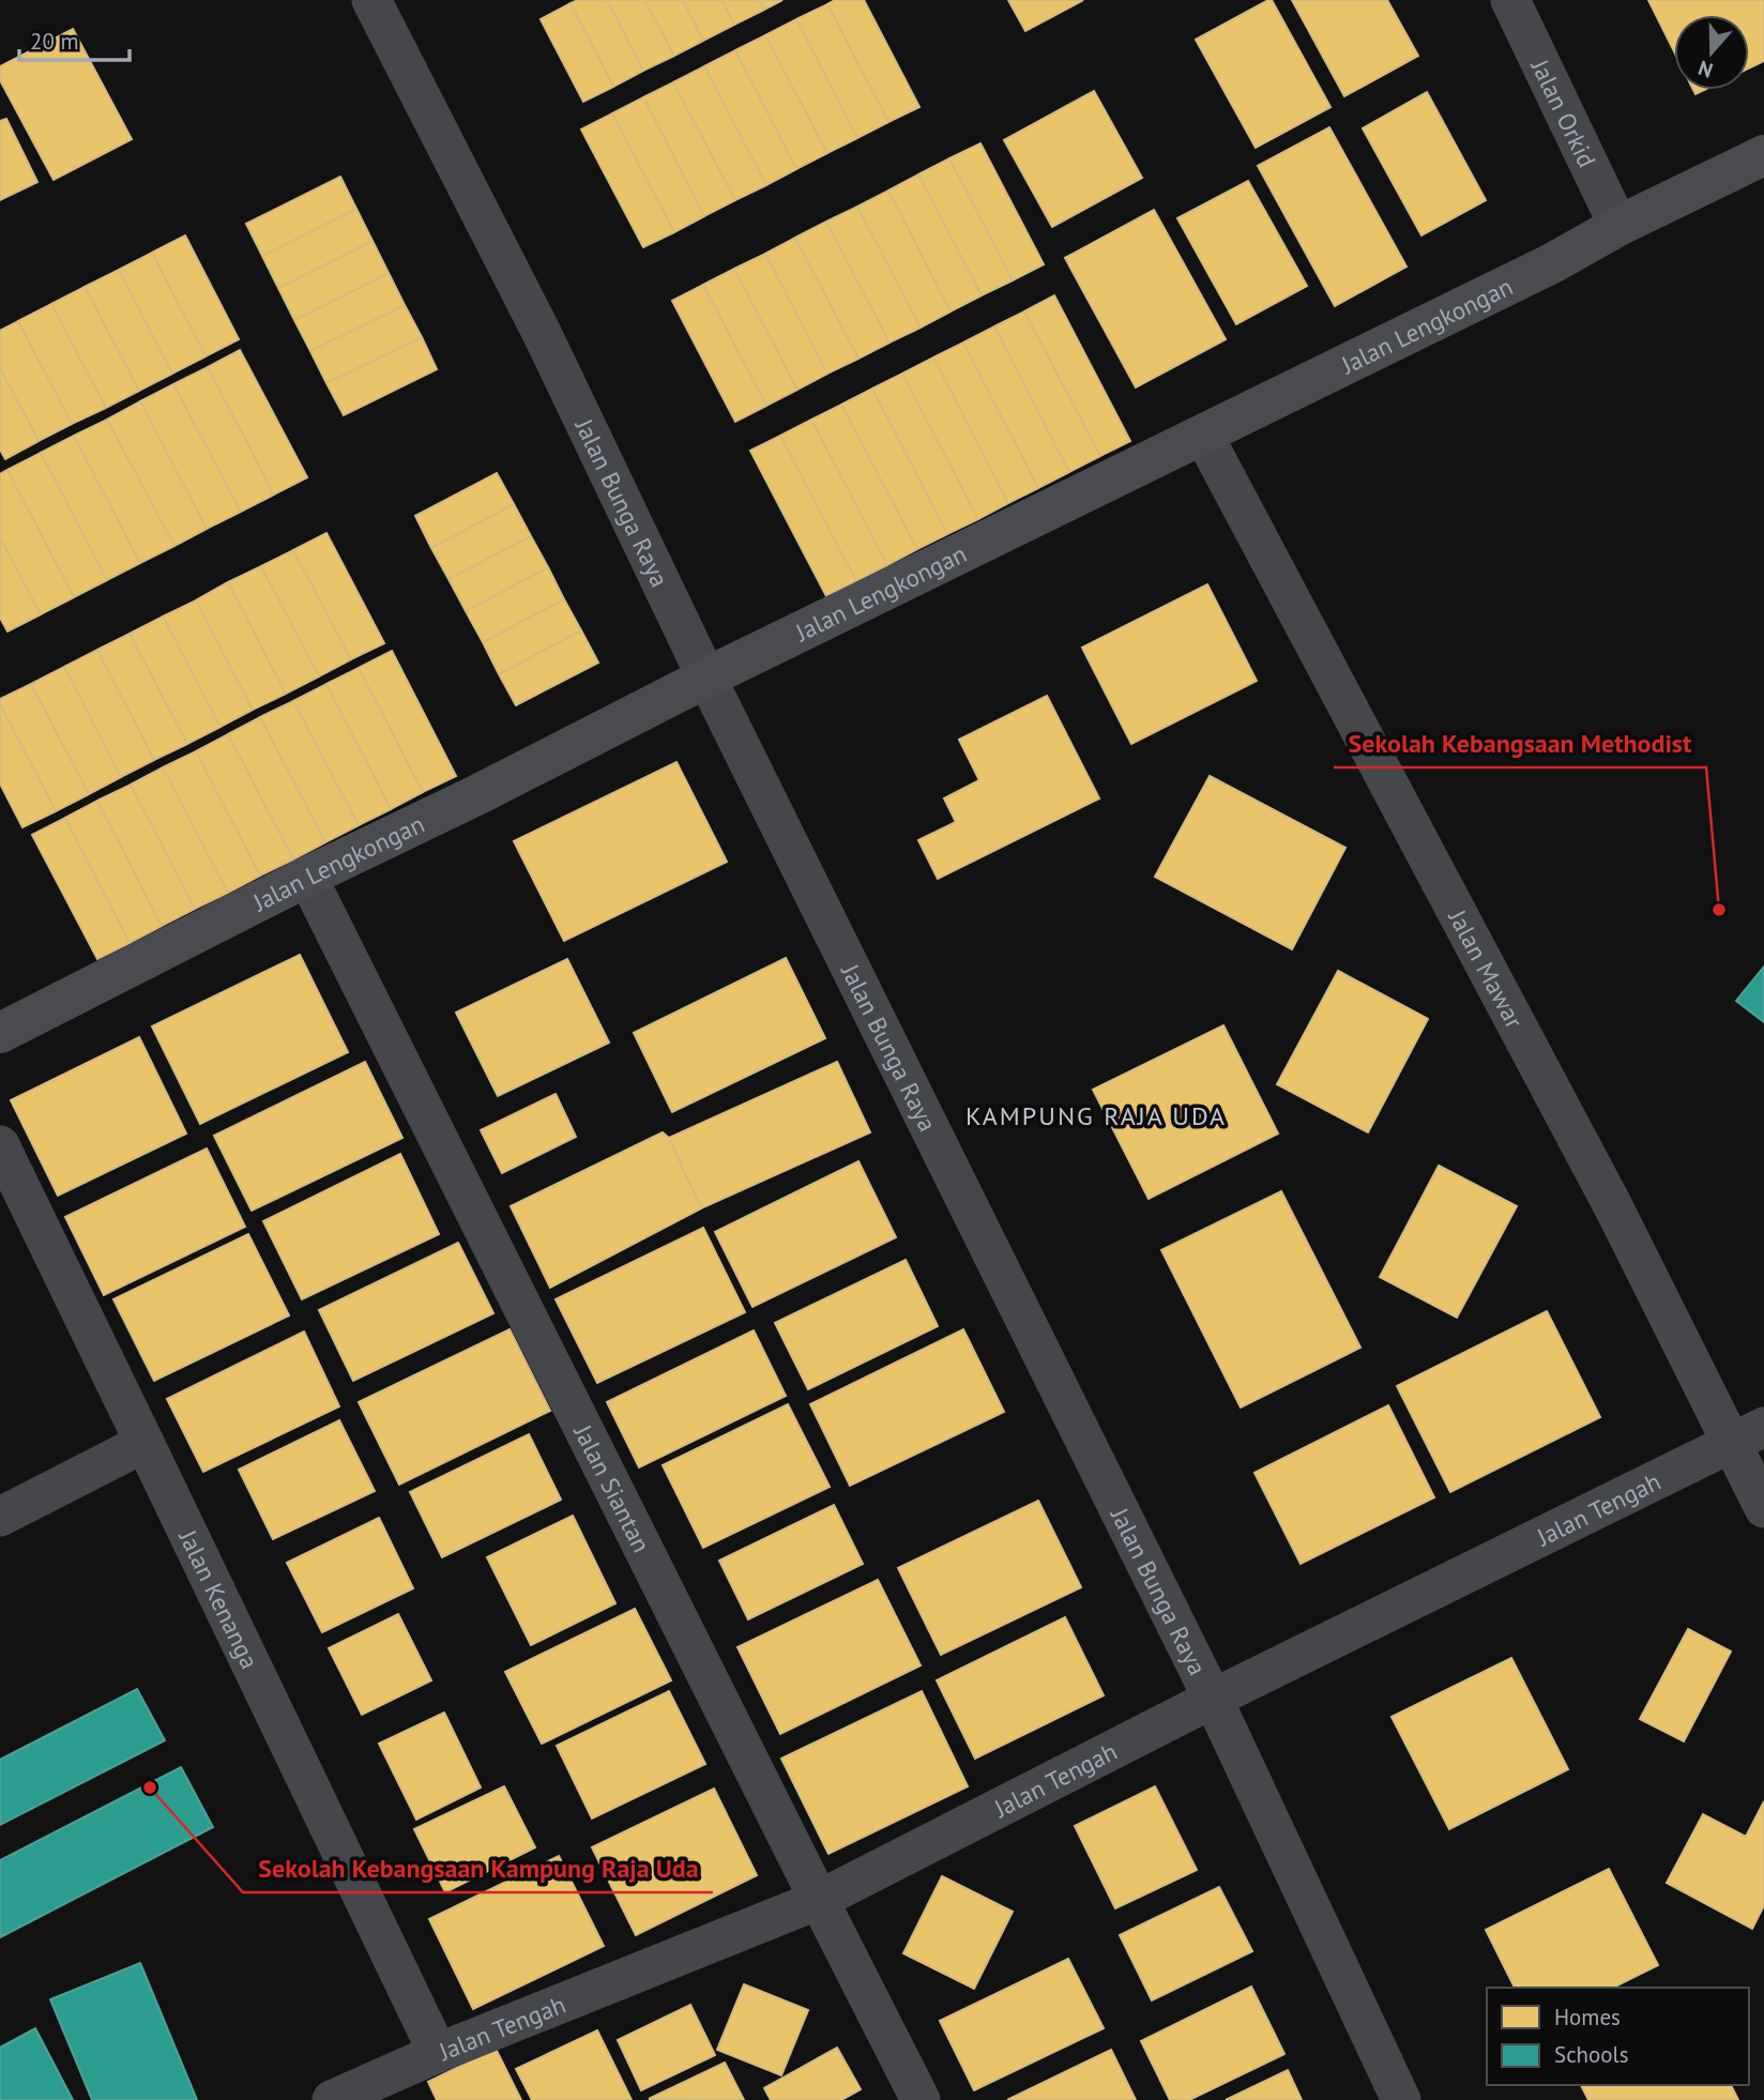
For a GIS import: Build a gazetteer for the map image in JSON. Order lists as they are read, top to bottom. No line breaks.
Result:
{"streets":{"street":["Jalan Orkid","Jalan Lengkongan","Jalan Bunga Raya","Jalan Mawar","Jalan Siantan","Jalan Tengah","Jalan Kenanga"]},"crossings":[["Jalan Orkid","Jalan Lengkongan"],["Jalan Lengkongan","Jalan Bunga Raya"],["Jalan Lengkongan","Jalan Mawar"],["Jalan Lengkongan","Jalan Siantan"],["Jalan Bunga Raya","Jalan Tengah"],["Jalan Mawar","Jalan Tengah"],["Jalan Siantan","Jalan Tengah"],["Jalan Tengah","Jalan Kenanga"]],"districts":["KAMPUNG RAJA UDA"],"places":["Sekolah Kebangsaan Methodist","Sekolah Kebangsaan Kampung Raja Uda"],"legend":["Homes","Schools"],"scale_bar":"20 m","north":"bottom"}
